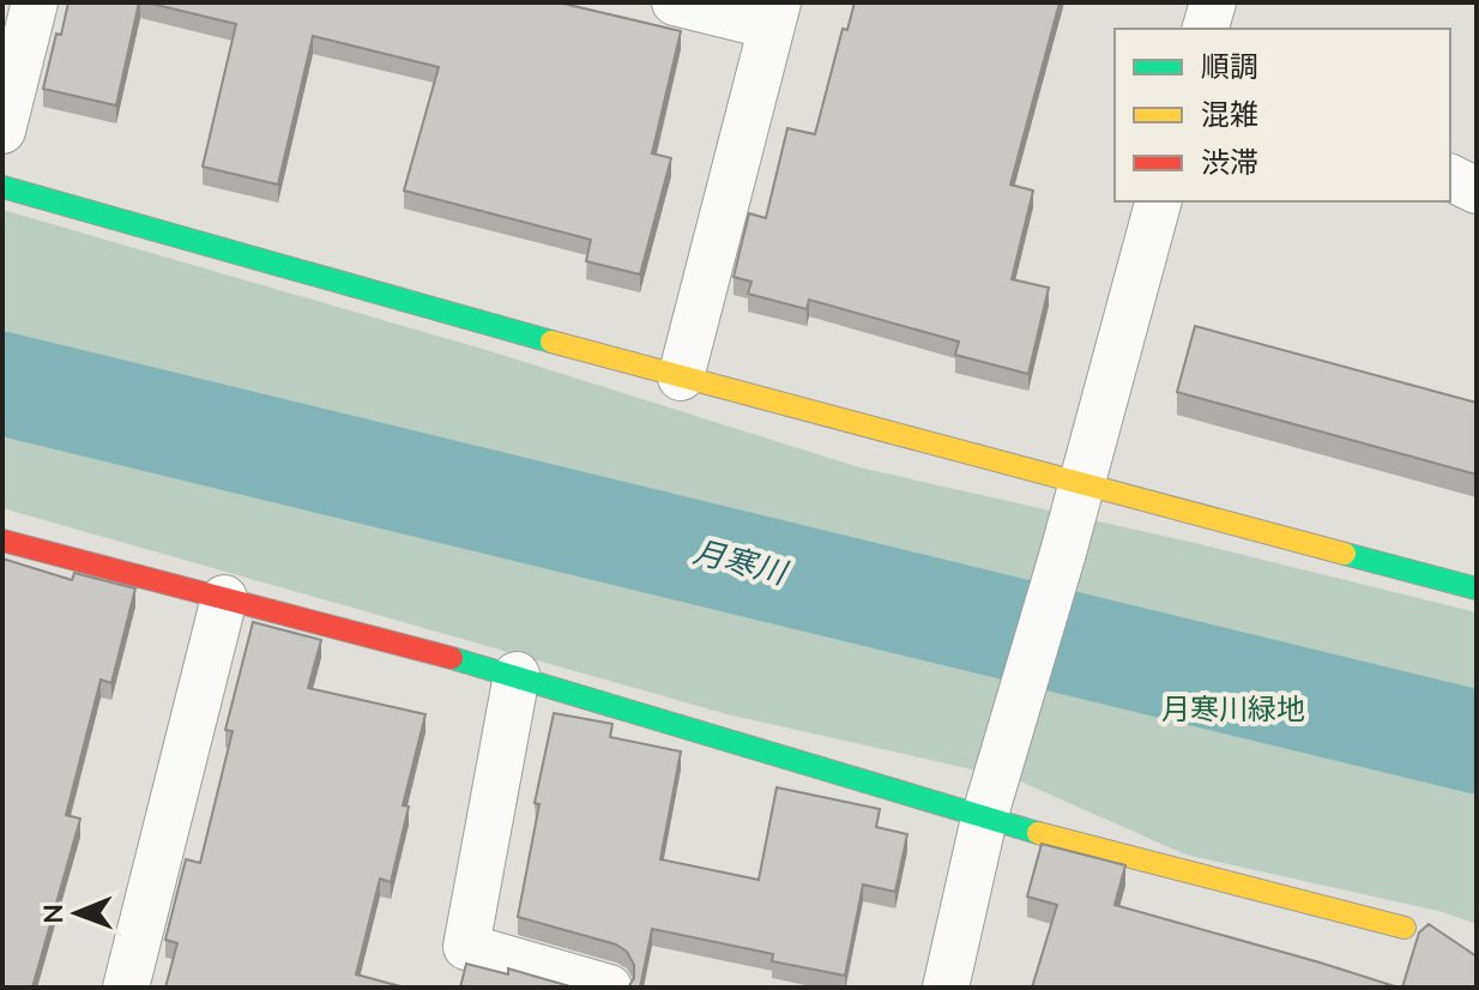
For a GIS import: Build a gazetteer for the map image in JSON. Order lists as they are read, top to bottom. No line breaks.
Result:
{"water":["月寒川"],"parks":["月寒川緑地"],"legend":["順調","混雑","渋滞"],"north":"left"}
